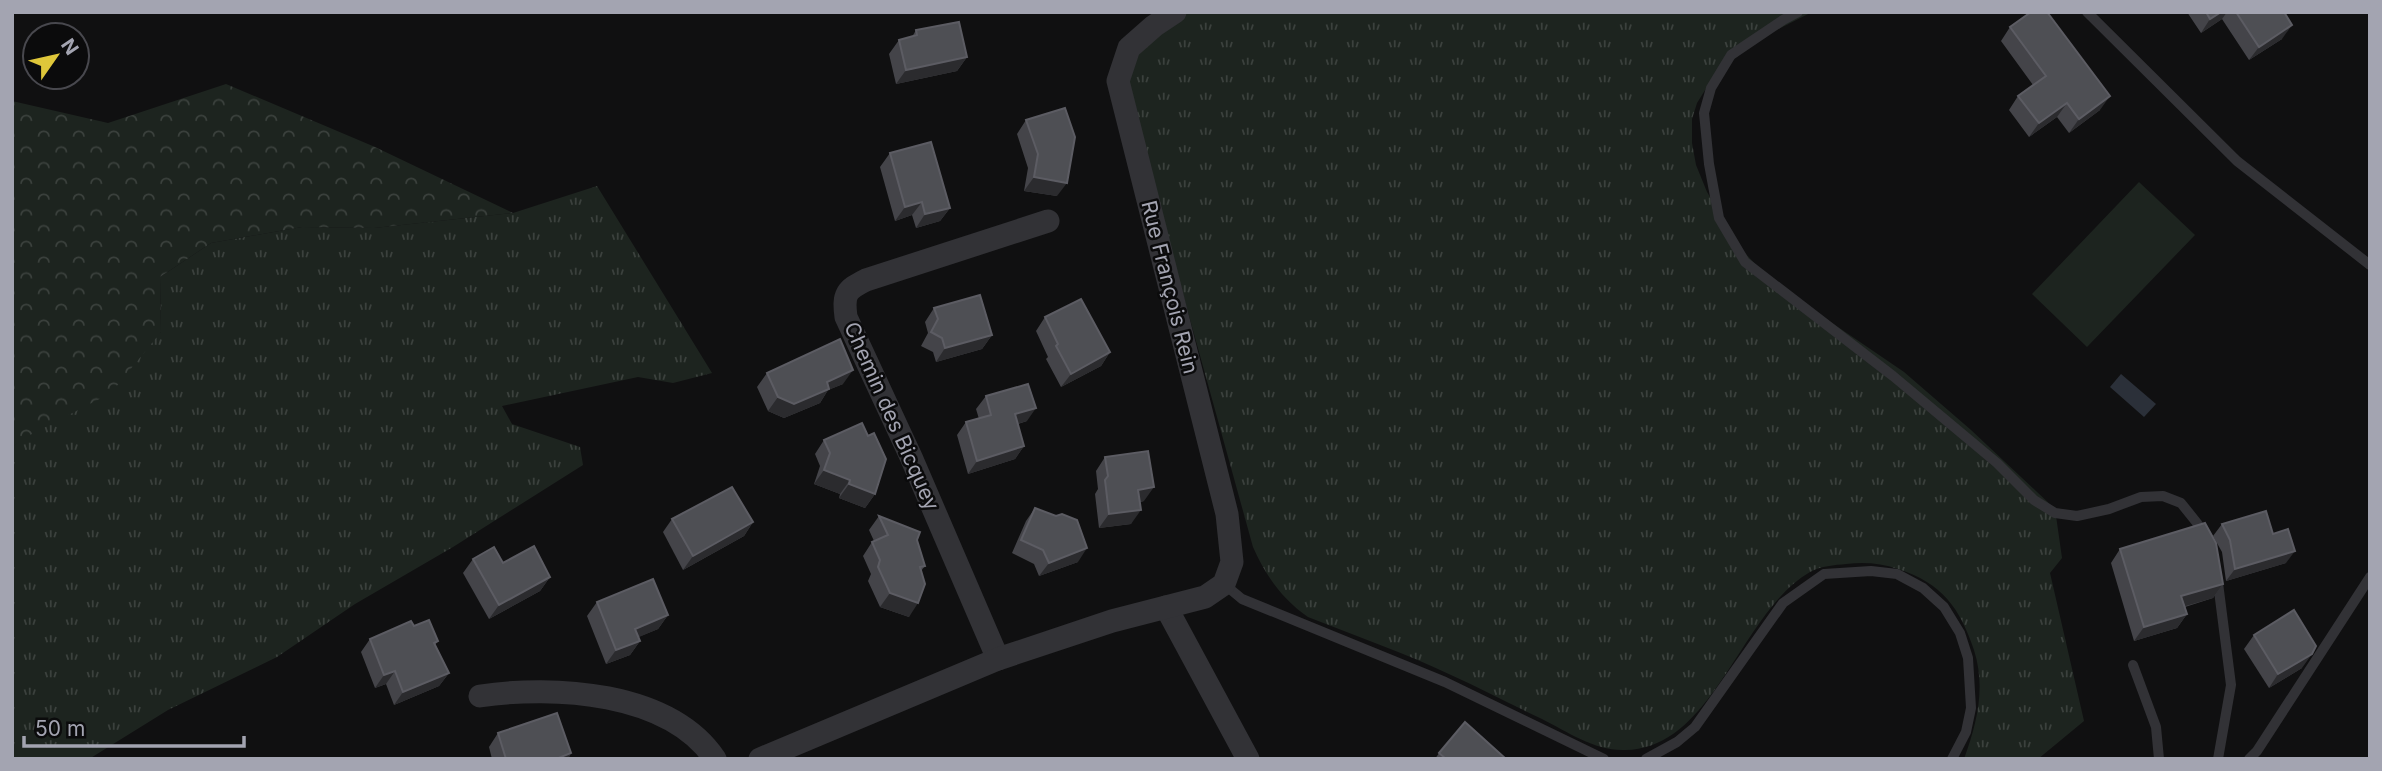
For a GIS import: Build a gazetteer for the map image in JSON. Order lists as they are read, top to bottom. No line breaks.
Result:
{"streets":{"street":["Rue François Rein","Chemin des Bicquey"]},"scale_bar":"50 m","north":"top right"}
